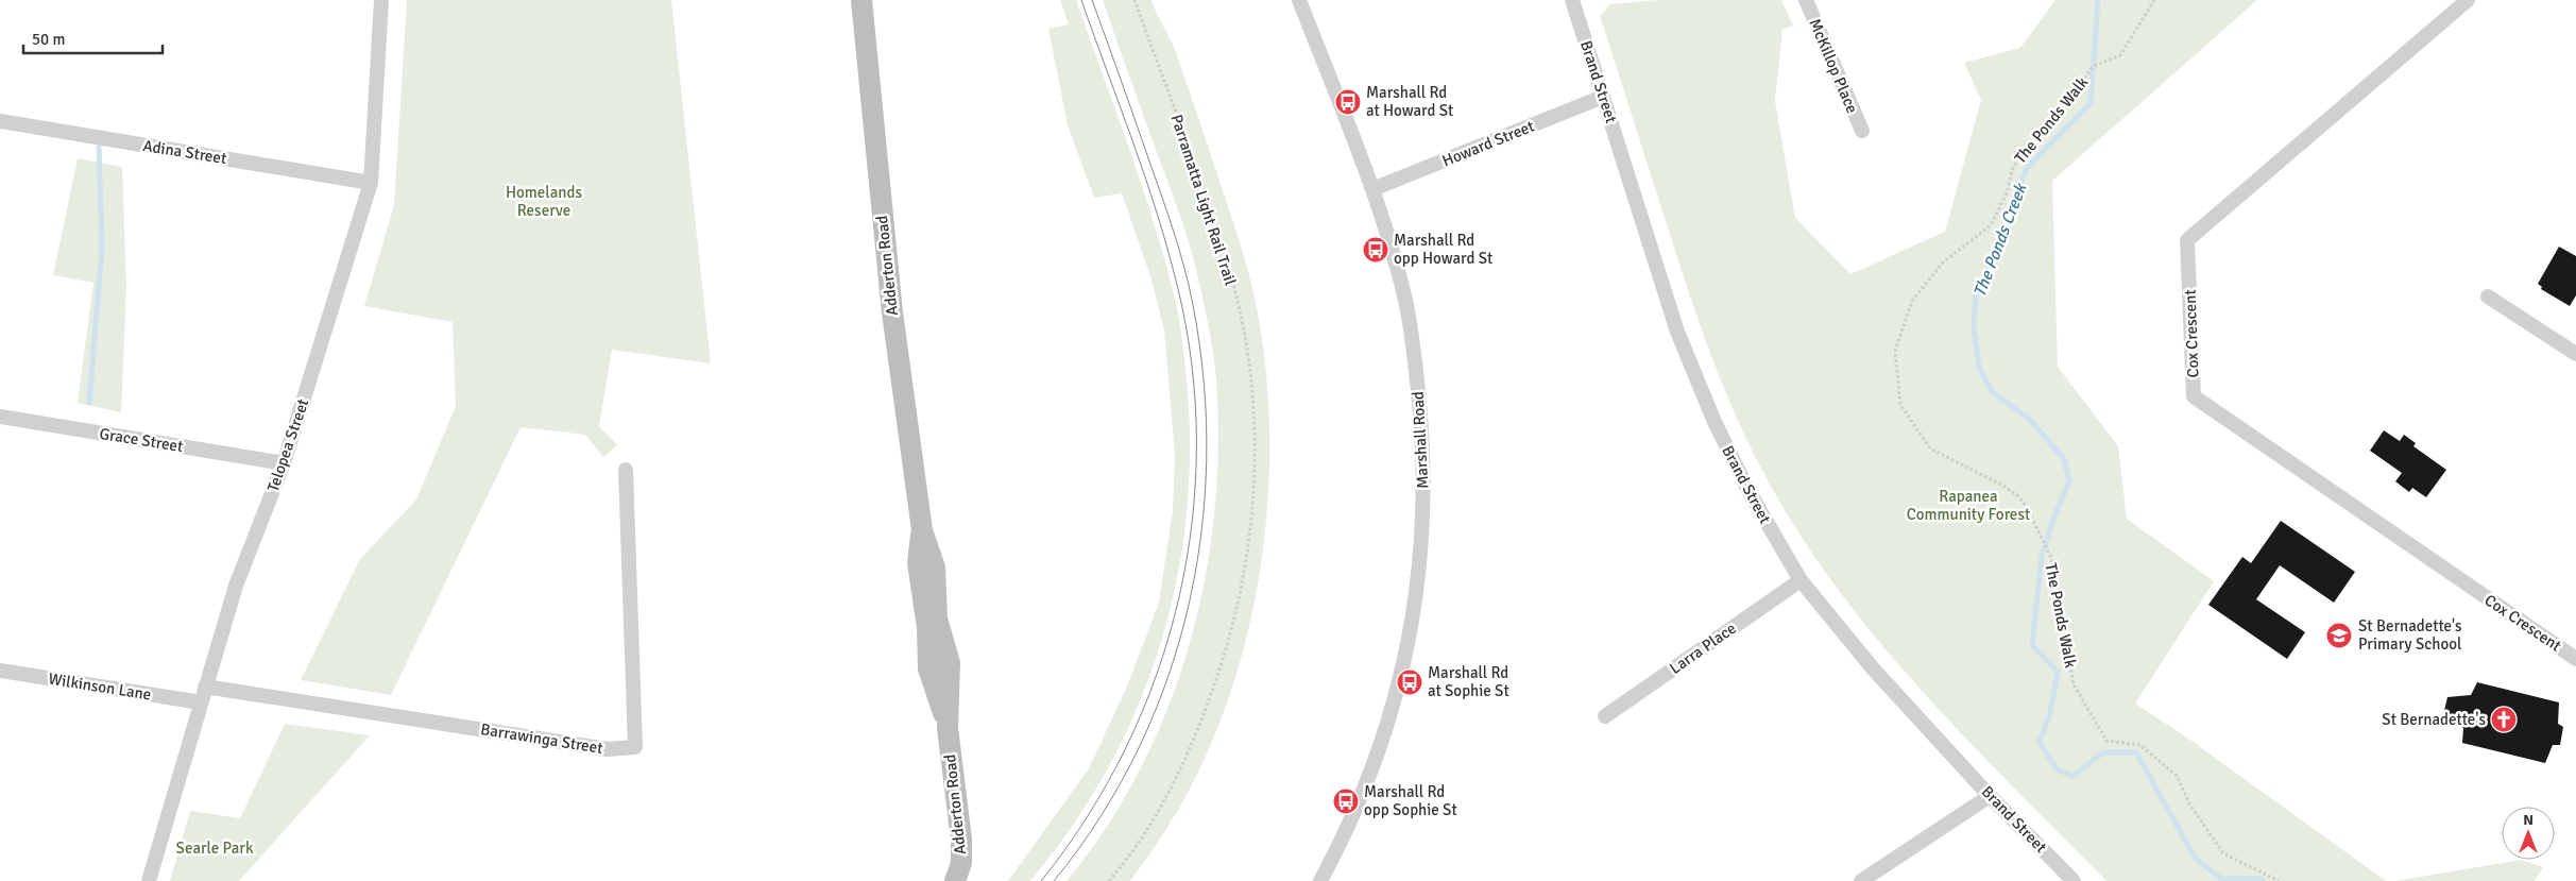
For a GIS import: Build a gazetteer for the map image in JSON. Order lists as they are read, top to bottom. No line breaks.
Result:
{"streets":{"main road":["Adderton Road"],"street":["McKillop Place","Brand Street","Howard Street","Adina Street","Cox Crescent","Grace Street","Marshall Road","Telopea Street","Larra Place","Wilkinson Lane","Barrawinga Street"],"path":["The Ponds Walk","Parramatta Light Rail Trail"]},"crossings":[["Brand Street","Howard Street"],["Brand Street","Larra Place"],["Howard Street","Marshall Road"],["Adina Street","Telopea Street"],["Grace Street","Telopea Street"],["Telopea Street","Wilkinson Lane"],["Telopea Street","Barrawinga Street"]],"water":["The Ponds Creek"],"parks":["Homelands Reserve","Rapanea Community Forest","Searle Park"],"places":{"bus stop":["Marshall Rd at Howard St","Marshall Rd opp Howard St","Marshall Rd at Sophie St","Marshall Rd opp Sophie St"],"school or university":["St Bernadette's Primary School"],"church":["St Bernadette's"]},"scale_bar":"50 m","north":"top"}
